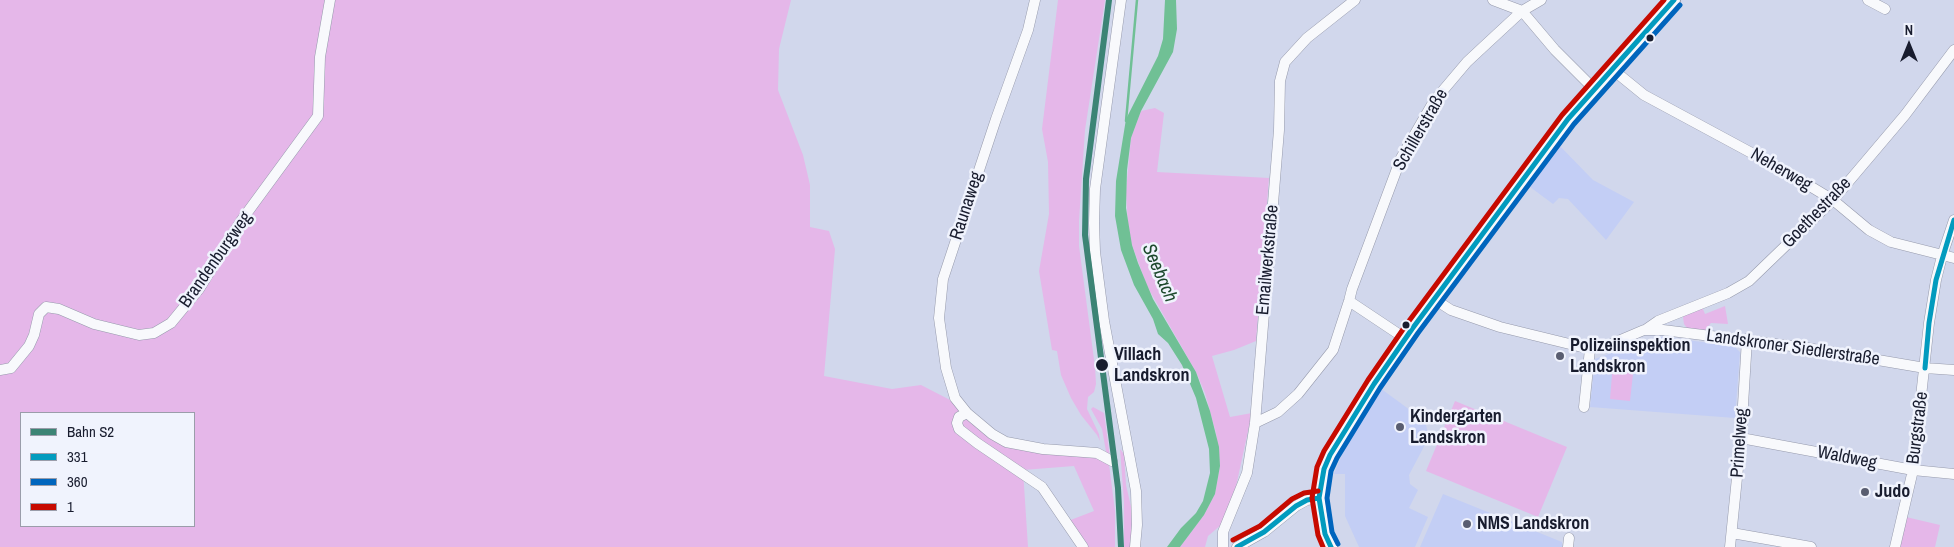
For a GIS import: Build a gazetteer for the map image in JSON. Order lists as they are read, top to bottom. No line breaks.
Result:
{"streets":{"street":["Schillerstraße","Neherweg","Raunaweg","Goethestraße","Brandenburgweg","Emailwerkstraße","Landskroner Siedlerstraße","Burgstraße","Primelweg","Waldweg"]},"crossings":[["Schillerstraße","Emailwerkstraße"],["Neherweg","Goethestraße"],["Neherweg","Burgstraße"],["Goethestraße","Landskroner Siedlerstraße"],["Landskroner Siedlerstraße","Burgstraße"],["Landskroner Siedlerstraße","Primelweg"],["Burgstraße","Waldweg"],["Primelweg","Waldweg"]],"water":["Seebach"],"places":["Polizeiinspektion Landskron","Villach Landskron","Kindergarten Landskron","Judo","NMS Landskron"],"lines":["rail line S2","transit line 331","transit line 1","transit line 360"],"legend":["Bahn S2","331","360","1"],"north":"top"}
